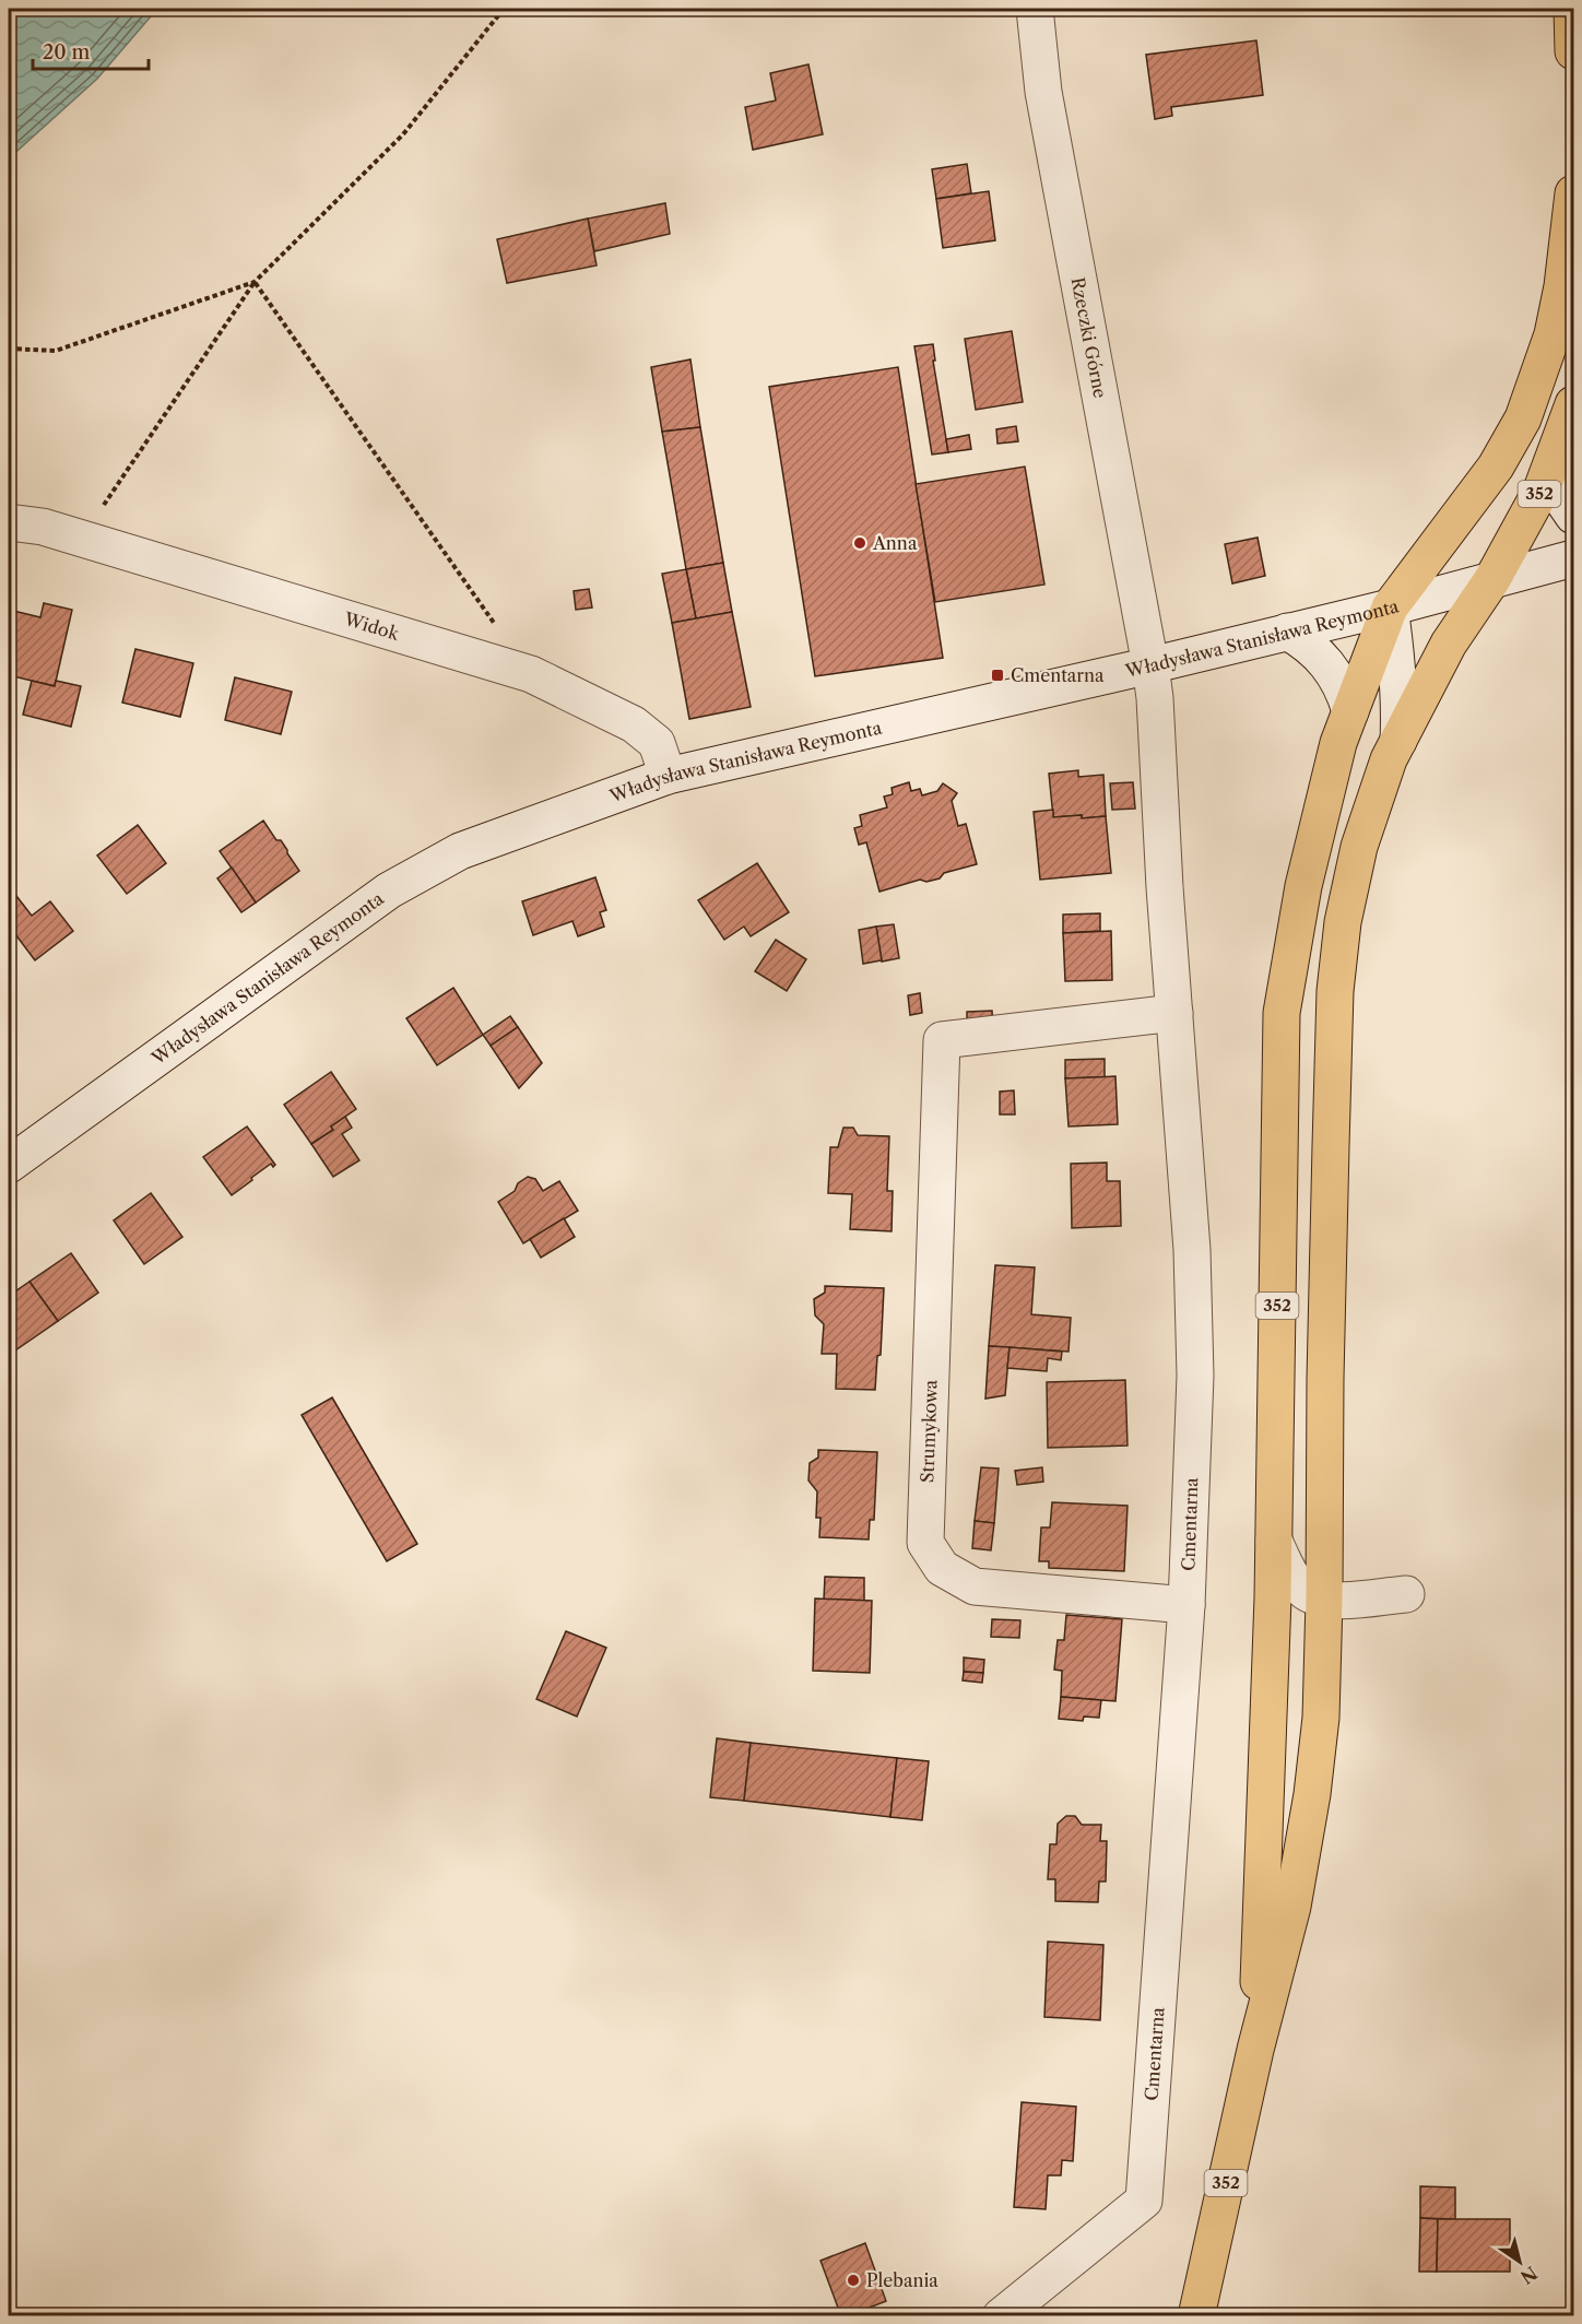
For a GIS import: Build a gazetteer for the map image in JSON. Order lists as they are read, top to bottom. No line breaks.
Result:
{"streets":{"main road":["352"],"street":["Rzeczki Górne","Widok","Władysława Stanisława Reymonta","Strumykowa","Cmentarna"]},"crossings":[["Rzeczki Górne","Władysława Stanisława Reymonta"],["Rzeczki Górne","Cmentarna"],["352","Władysława Stanisława Reymonta"],["Widok","Władysława Stanisława Reymonta"],["Władysława Stanisława Reymonta","Cmentarna"],["Strumykowa","Cmentarna"]],"places":{"other":["Anna","Plebania"],"transit":["Cmentarna"]},"scale_bar":"20 m","north":"bottom right"}
